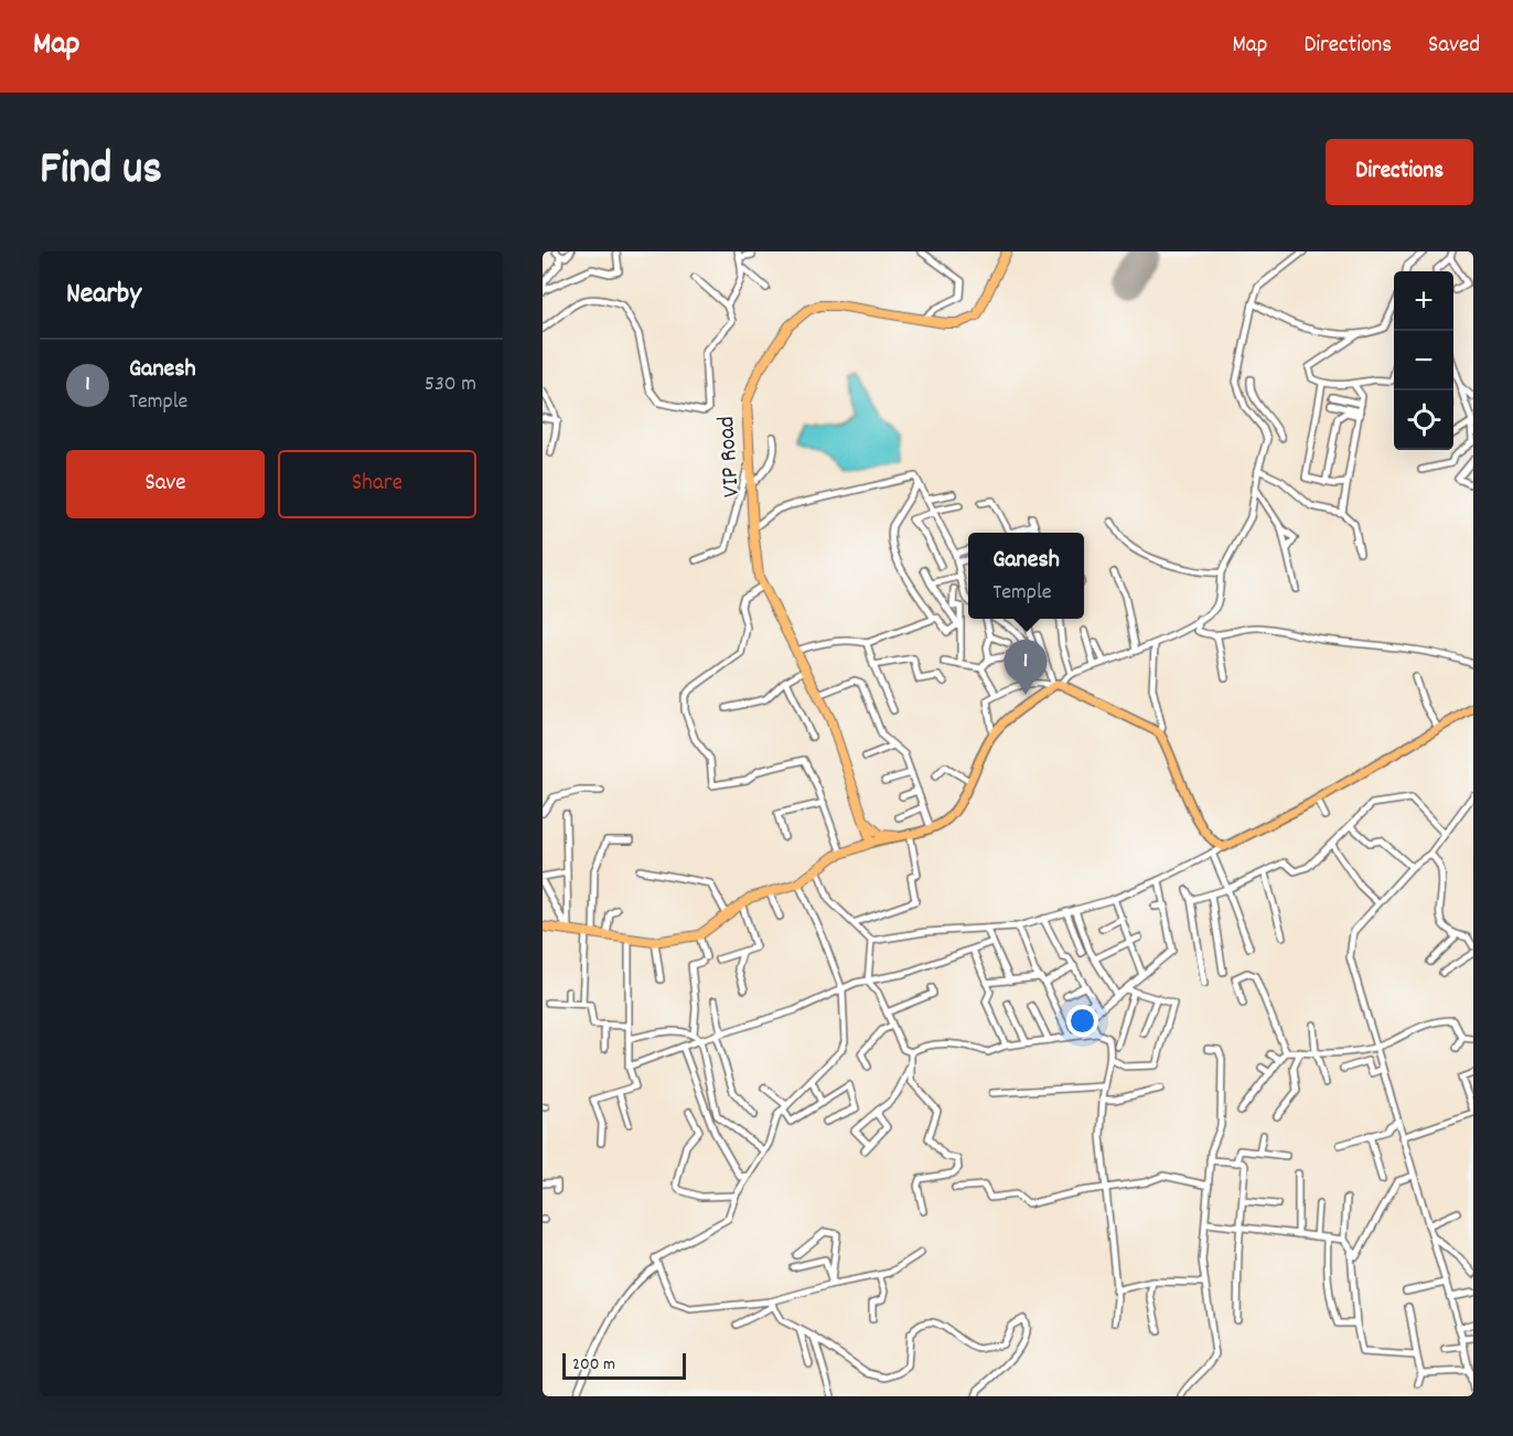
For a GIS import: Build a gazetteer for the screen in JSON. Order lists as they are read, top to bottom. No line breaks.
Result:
{"streets":{"highway":["VIP Road"]},"scale_bar":"200 m","page":{"header":"Map","nav":["Map","Directions","Saved"],"title":"Find us","buttons":["Directions",["Save","Share"]],"heading":"Nearby","map_buttons":["+","−"],"list":[{"mark":"1","name":"Ganesh","note":"Temple","value":"530 m"}],"popup":["Ganesh","Temple"],"pins":"1","scale":"200 m"}}
